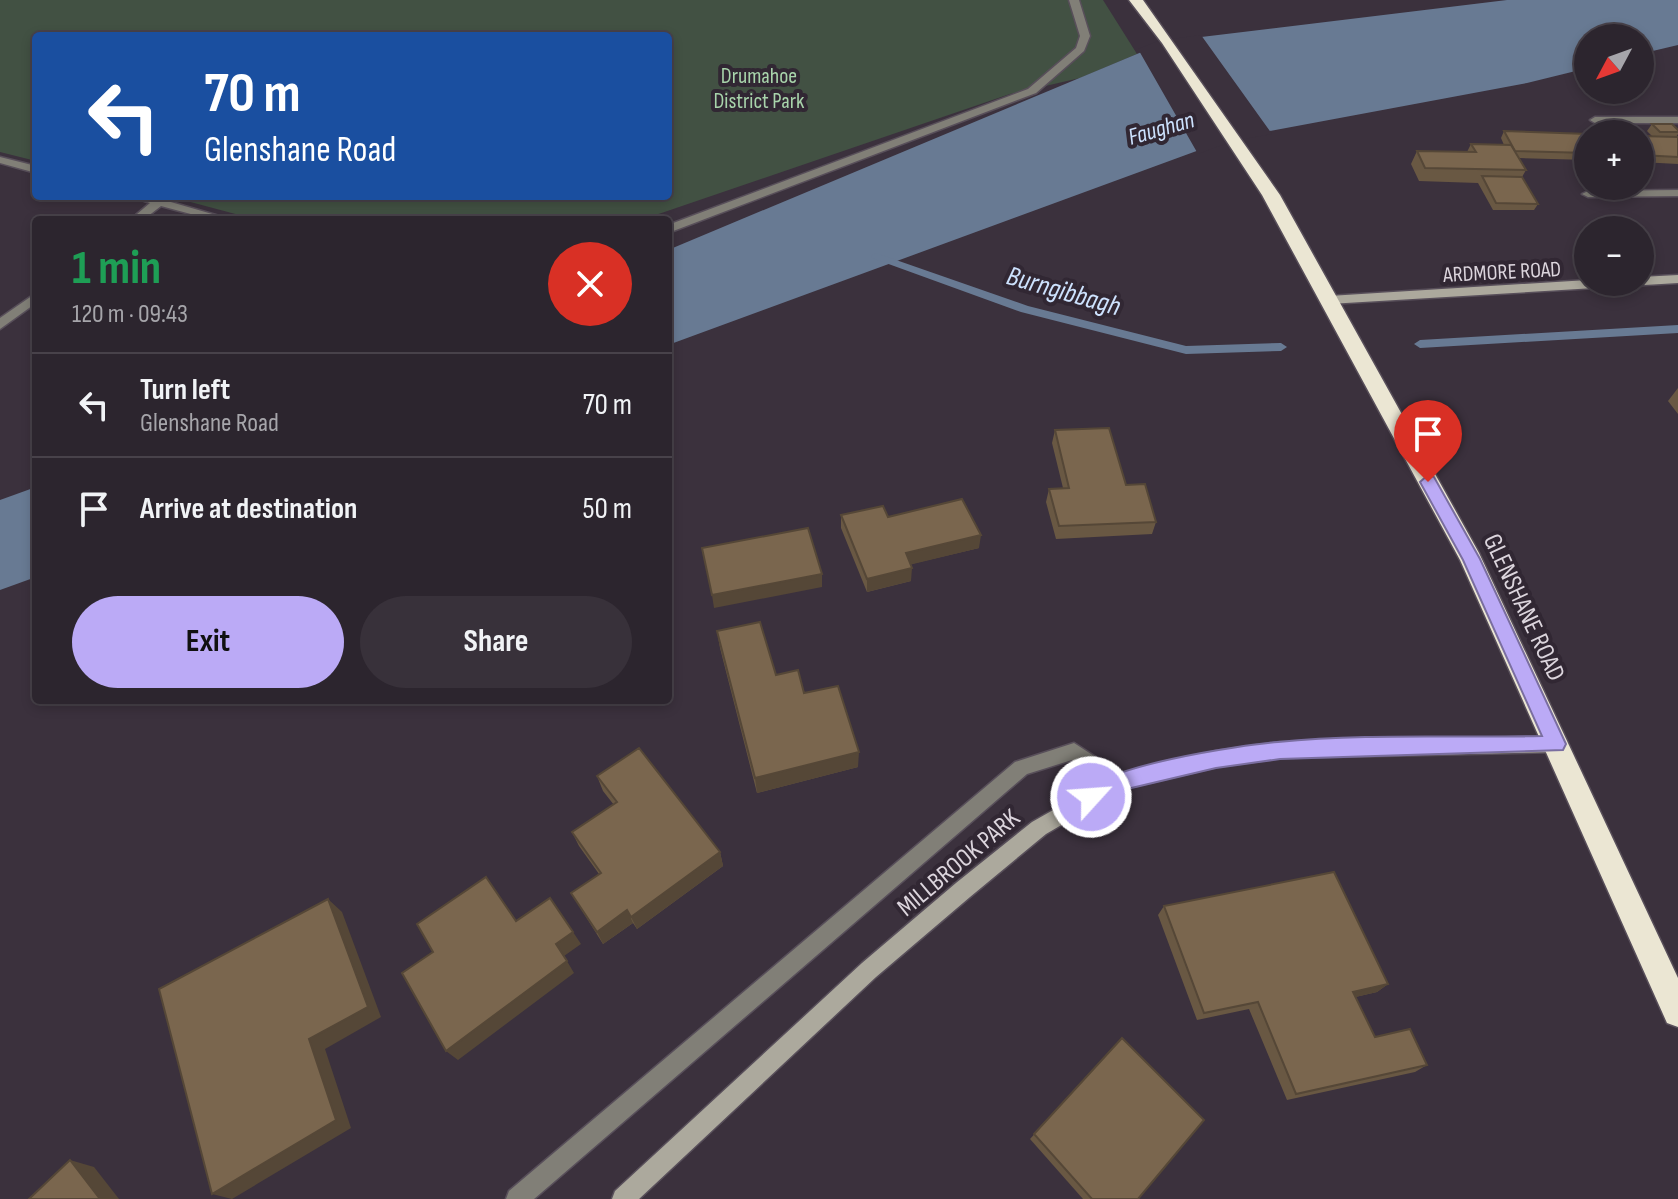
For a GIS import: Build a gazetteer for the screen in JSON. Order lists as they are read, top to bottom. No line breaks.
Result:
{"streets":{"highway":["GLENSHANE ROAD"],"street":["ARDMORE ROAD","MILLBROOK PARK"]},"crossings":[["ARDMORE ROAD","GLENSHANE ROAD"],["GLENSHANE ROAD","MILLBROOK PARK"]],"water":["Faughan","Burngibbagh"],"parks":["Drumahoe District Park"],"north":"bottom left","page":{"map_buttons":["+","−"],"turn":["70 m","Glenshane Road"],"heading":["1 min","120 m · 09:43"],"list":[{"name":"Turn left","note":"Glenshane Road","value":"70 m"},{"name":"Arrive at destination","value":"50 m"}],"buttons":["Exit","Share"]}}
